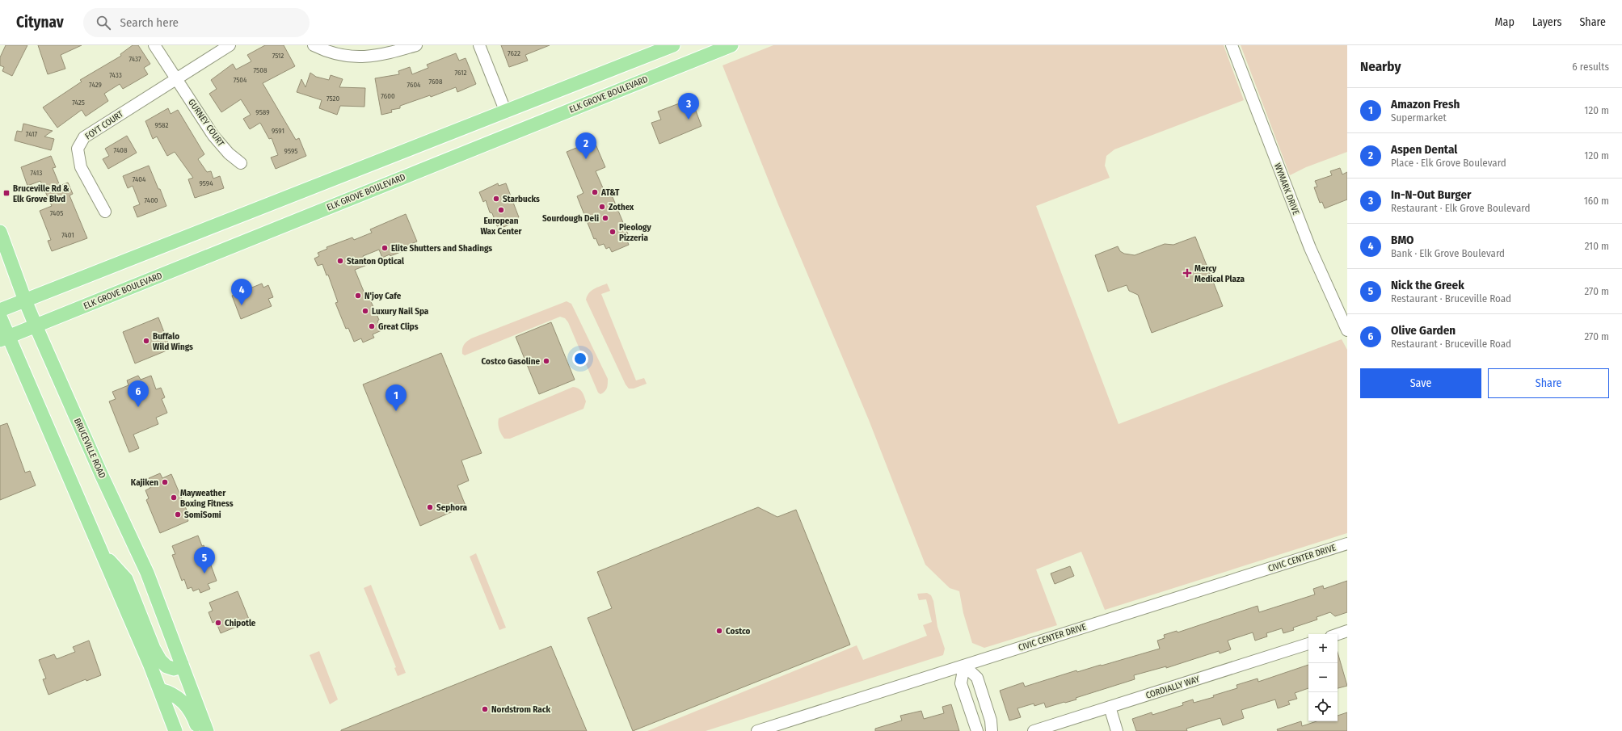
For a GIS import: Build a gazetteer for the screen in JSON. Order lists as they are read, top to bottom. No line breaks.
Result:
{"streets":{"main road":["ELK GROVE BOULEVARD","BRUCEVILLE ROAD"],"street":["GURNEY COURT","FOYT COURT","WYMARK DRIVE","CIVIC CENTER DRIVE","CORDIALLY WAY"]},"crossings":[["ELK GROVE BOULEVARD","BRUCEVILLE ROAD"],["GURNEY COURT","FOYT COURT"]],"places":{"other":["AT&T","Starbucks","Zothex","European Wax Center","Sourdough Deli","Pieology Pizzeria","Elite Shutters and Shadings","Stanton Optical","N'joy Cafe","Luxury Nail Spa","Great Clips","Buffalo Wild Wings","Costco Gasoline","Kajiken","Mayweather Boxing Fitness","Sephora","SomiSomi","Chipotle","Costco","Nordstrom Rack"],"transit":["Bruceville Rd & Elk Grove Blvd"],"health":["Mercy Medical Plaza"]},"house_numbers":["7622","7512","7437","7508","7612","7433","7504","7608","7429","7604","7600","7520","7425","9589","9582","9591","7417","7408","9595","7413","7404","9594","7400","7405","7401"],"page":{"header":"Citynav","search":"Search here","nav":["Map","Layers","Share"],"heading":["Nearby","6 results"],"list":[{"mark":"1","name":"Amazon Fresh","note":"Supermarket","value":"120 m"},{"mark":"2","name":"Aspen Dental","note":"Place · Elk Grove Boulevard","value":"120 m"},{"mark":"3","name":"In-N-Out Burger","note":"Restaurant · Elk Grove Boulevard","value":"160 m"},{"mark":"4","name":"BMO","note":"Bank · Elk Grove Boulevard","value":"210 m"},{"mark":"5","name":"Nick the Greek","note":"Restaurant · Bruceville Road","value":"270 m"},{"mark":"6","name":"Olive Garden","note":"Restaurant · Bruceville Road","value":"270 m"}],"pins":["3","2","4","6","1","5"],"buttons":["Save","Share"],"map_buttons":["+","−"]}}
